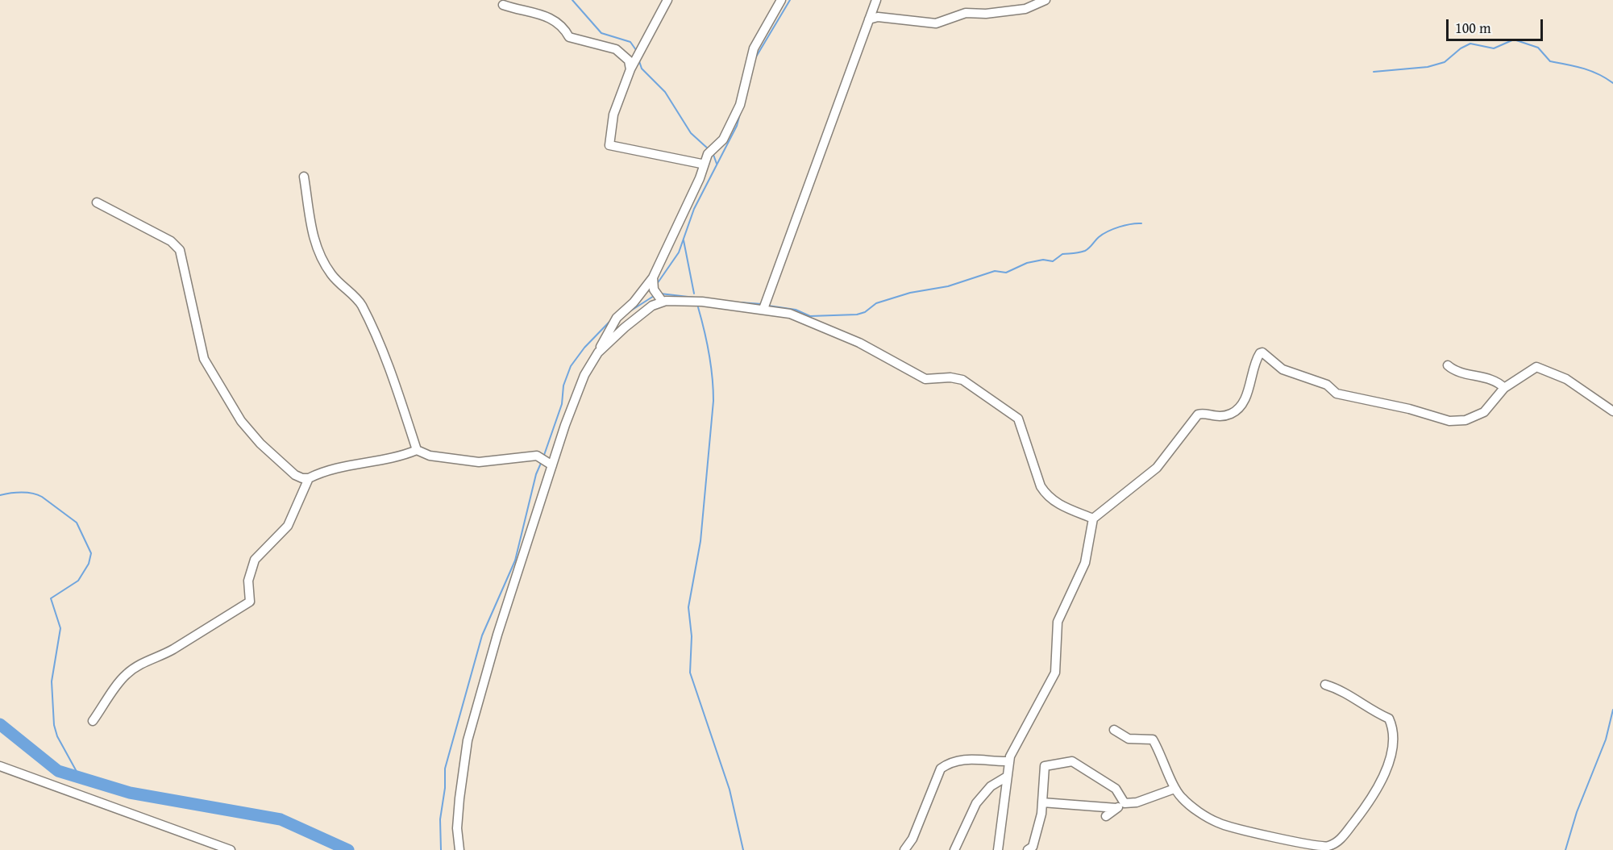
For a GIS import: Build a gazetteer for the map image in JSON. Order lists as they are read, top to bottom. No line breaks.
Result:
{"scale_bar":"100 m"}
